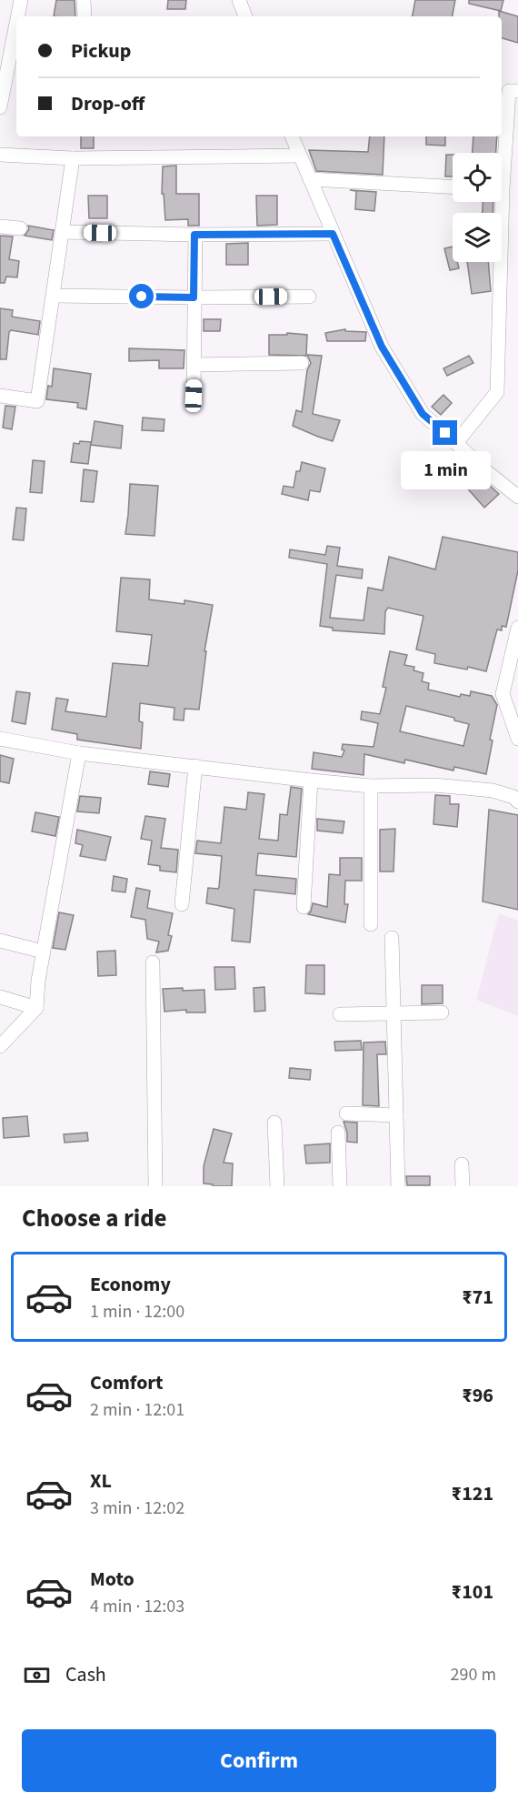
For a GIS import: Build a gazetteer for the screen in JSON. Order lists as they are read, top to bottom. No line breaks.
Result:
{"page":{"banner":["Pickup","Drop-off"],"bubble":"1 min","heading":"Choose a ride","list":[{"name":"Economy","note":"1 min · 12:00","value":"₹71"},{"name":"Comfort","note":"2 min · 12:01","value":"₹96"},{"name":"XL","note":"3 min · 12:02","value":"₹121"},{"name":"Moto","note":"4 min · 12:03","value":"₹101"}],"pay":["Cash","290 m"],"buttons":"Confirm"}}
